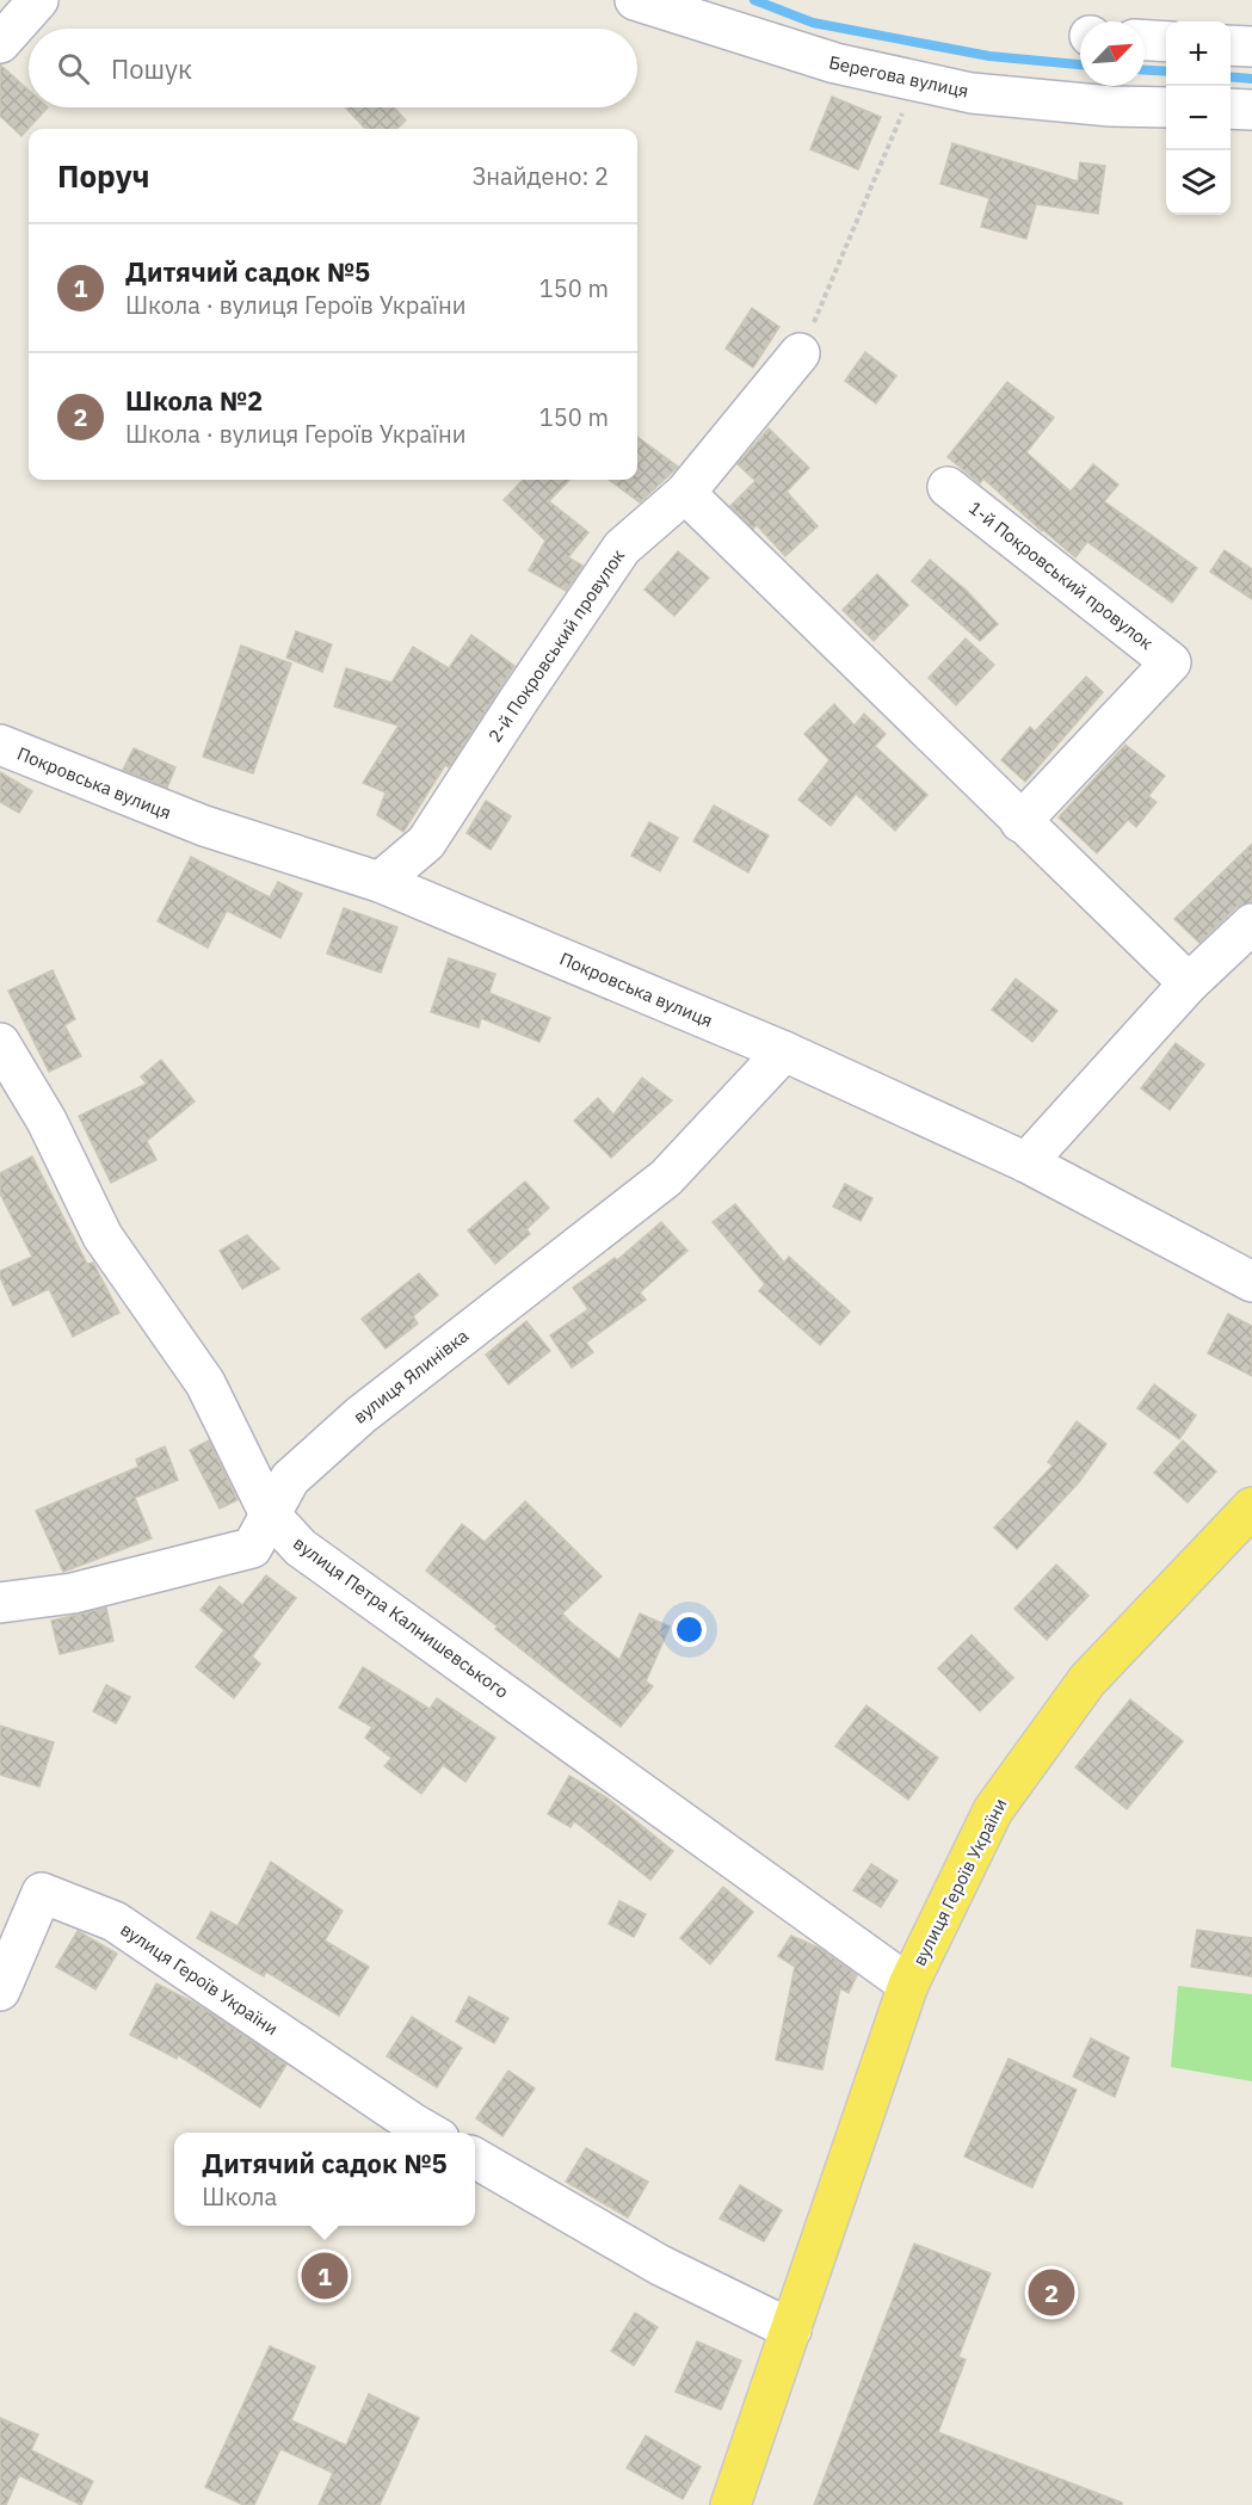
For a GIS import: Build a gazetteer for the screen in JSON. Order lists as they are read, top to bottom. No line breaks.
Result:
{"streets":{"main road":["вулиця Героїв України"],"street":["Берегова вулиця","1-й Покровський провулок","2-й Покровський провулок","Покровська вулиця","вулиця Ялинівка","вулиця Петра Калнишевського"]},"crossings":[["2-й Покровський провулок","Покровська вулиця"],["Покровська вулиця","вулиця Ялинівка"],["вулиця Ялинівка","вулиця Петра Калнишевського"],["вулиця Петра Калнишевського","вулиця Героїв України"]],"north":"top right","page":{"map_buttons":["+","−"],"search":"Пошук","heading":["Поруч","Знайдено: 2"],"list":[{"mark":"1","name":"Дитячий садок №5","note":"Школа · вулиця Героїв України","value":"150 m"},{"mark":"2","name":"Школа №2","note":"Школа · вулиця Героїв України","value":"150 m"}],"popup":["Дитячий садок №5","Школа"],"pins":["1","2"]}}
